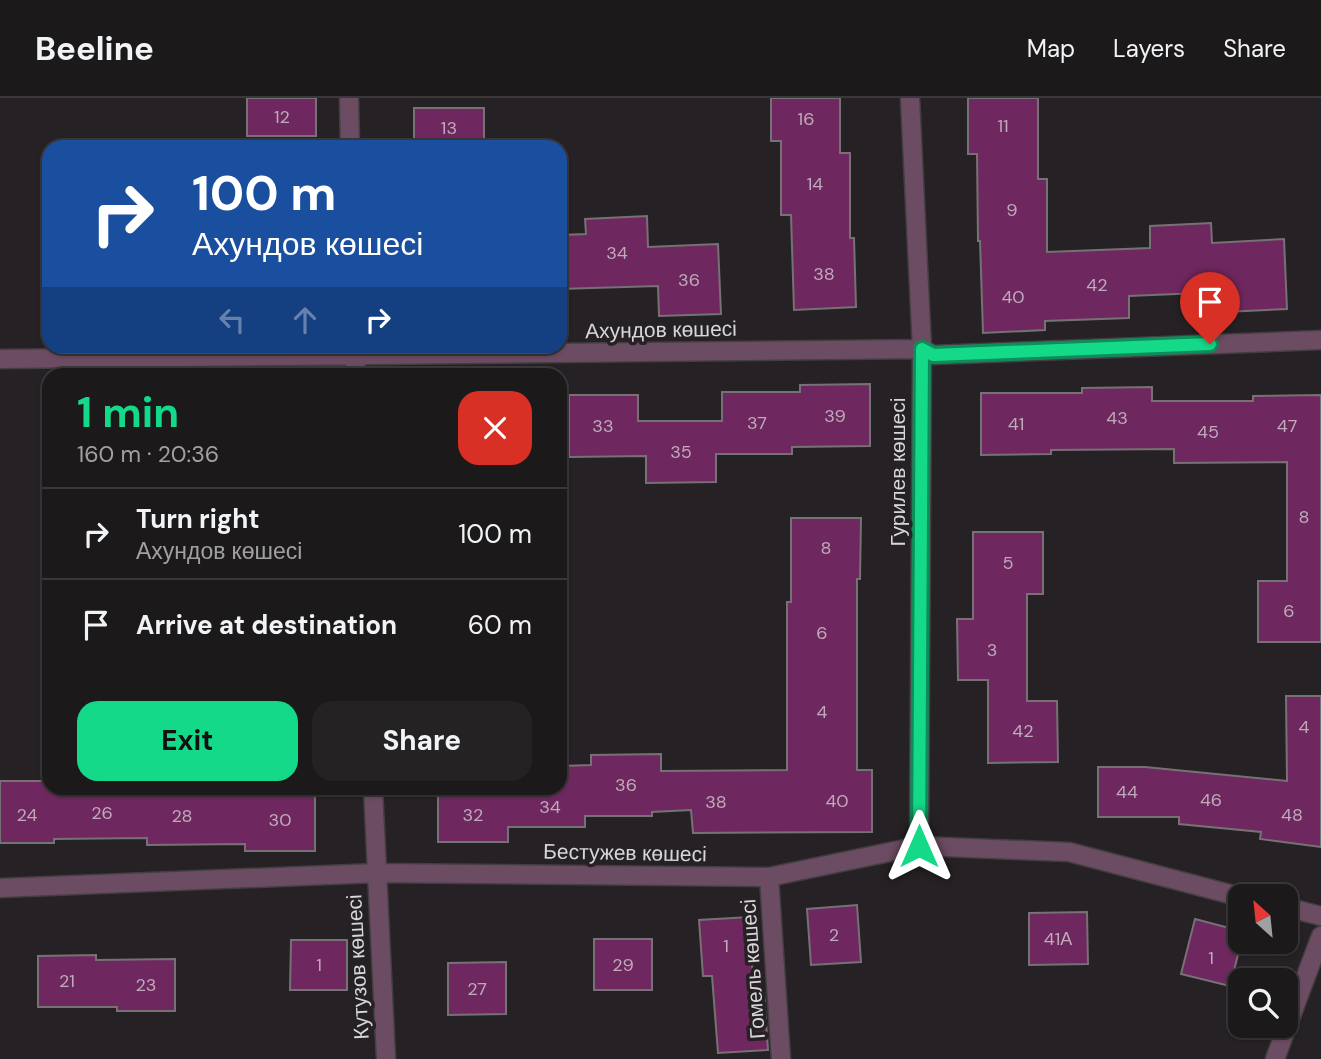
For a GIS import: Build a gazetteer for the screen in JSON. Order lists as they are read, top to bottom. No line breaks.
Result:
{"streets":{"street":["Ахундов көшесі","Гурилев көшесі","Бестужев көшесі","Кутузов көшесі","Гомель көшесі"]},"crossings":[["Ахундов көшесі","Гурилев көшесі"],["Гурилев көшесі","Бестужев көшесі"],["Бестужев көшесі","Кутузов көшесі"],["Бестужев көшесі","Гомель көшесі"]],"house_numbers":["12","16","11","13","14","9","34","38","36","42","40","39","43","37","41","33","47","45","35","8","8","5","6","6","3","4","4","42","36","44","46","40","38","34","26","24","32","48","28","30","2","41А","1","1","1","29","21","23","27"],"north":"top left","page":{"header":"Beeline","nav":["Map","Layers","Share"],"turn":["100 m","Ахундов көшесі"],"heading":["1 min","160 m · 20:36"],"list":[{"name":"Turn right","note":"Ахундов көшесі","value":"100 m"},{"name":"Arrive at destination","value":"60 m"}],"buttons":["Exit","Share"]}}
